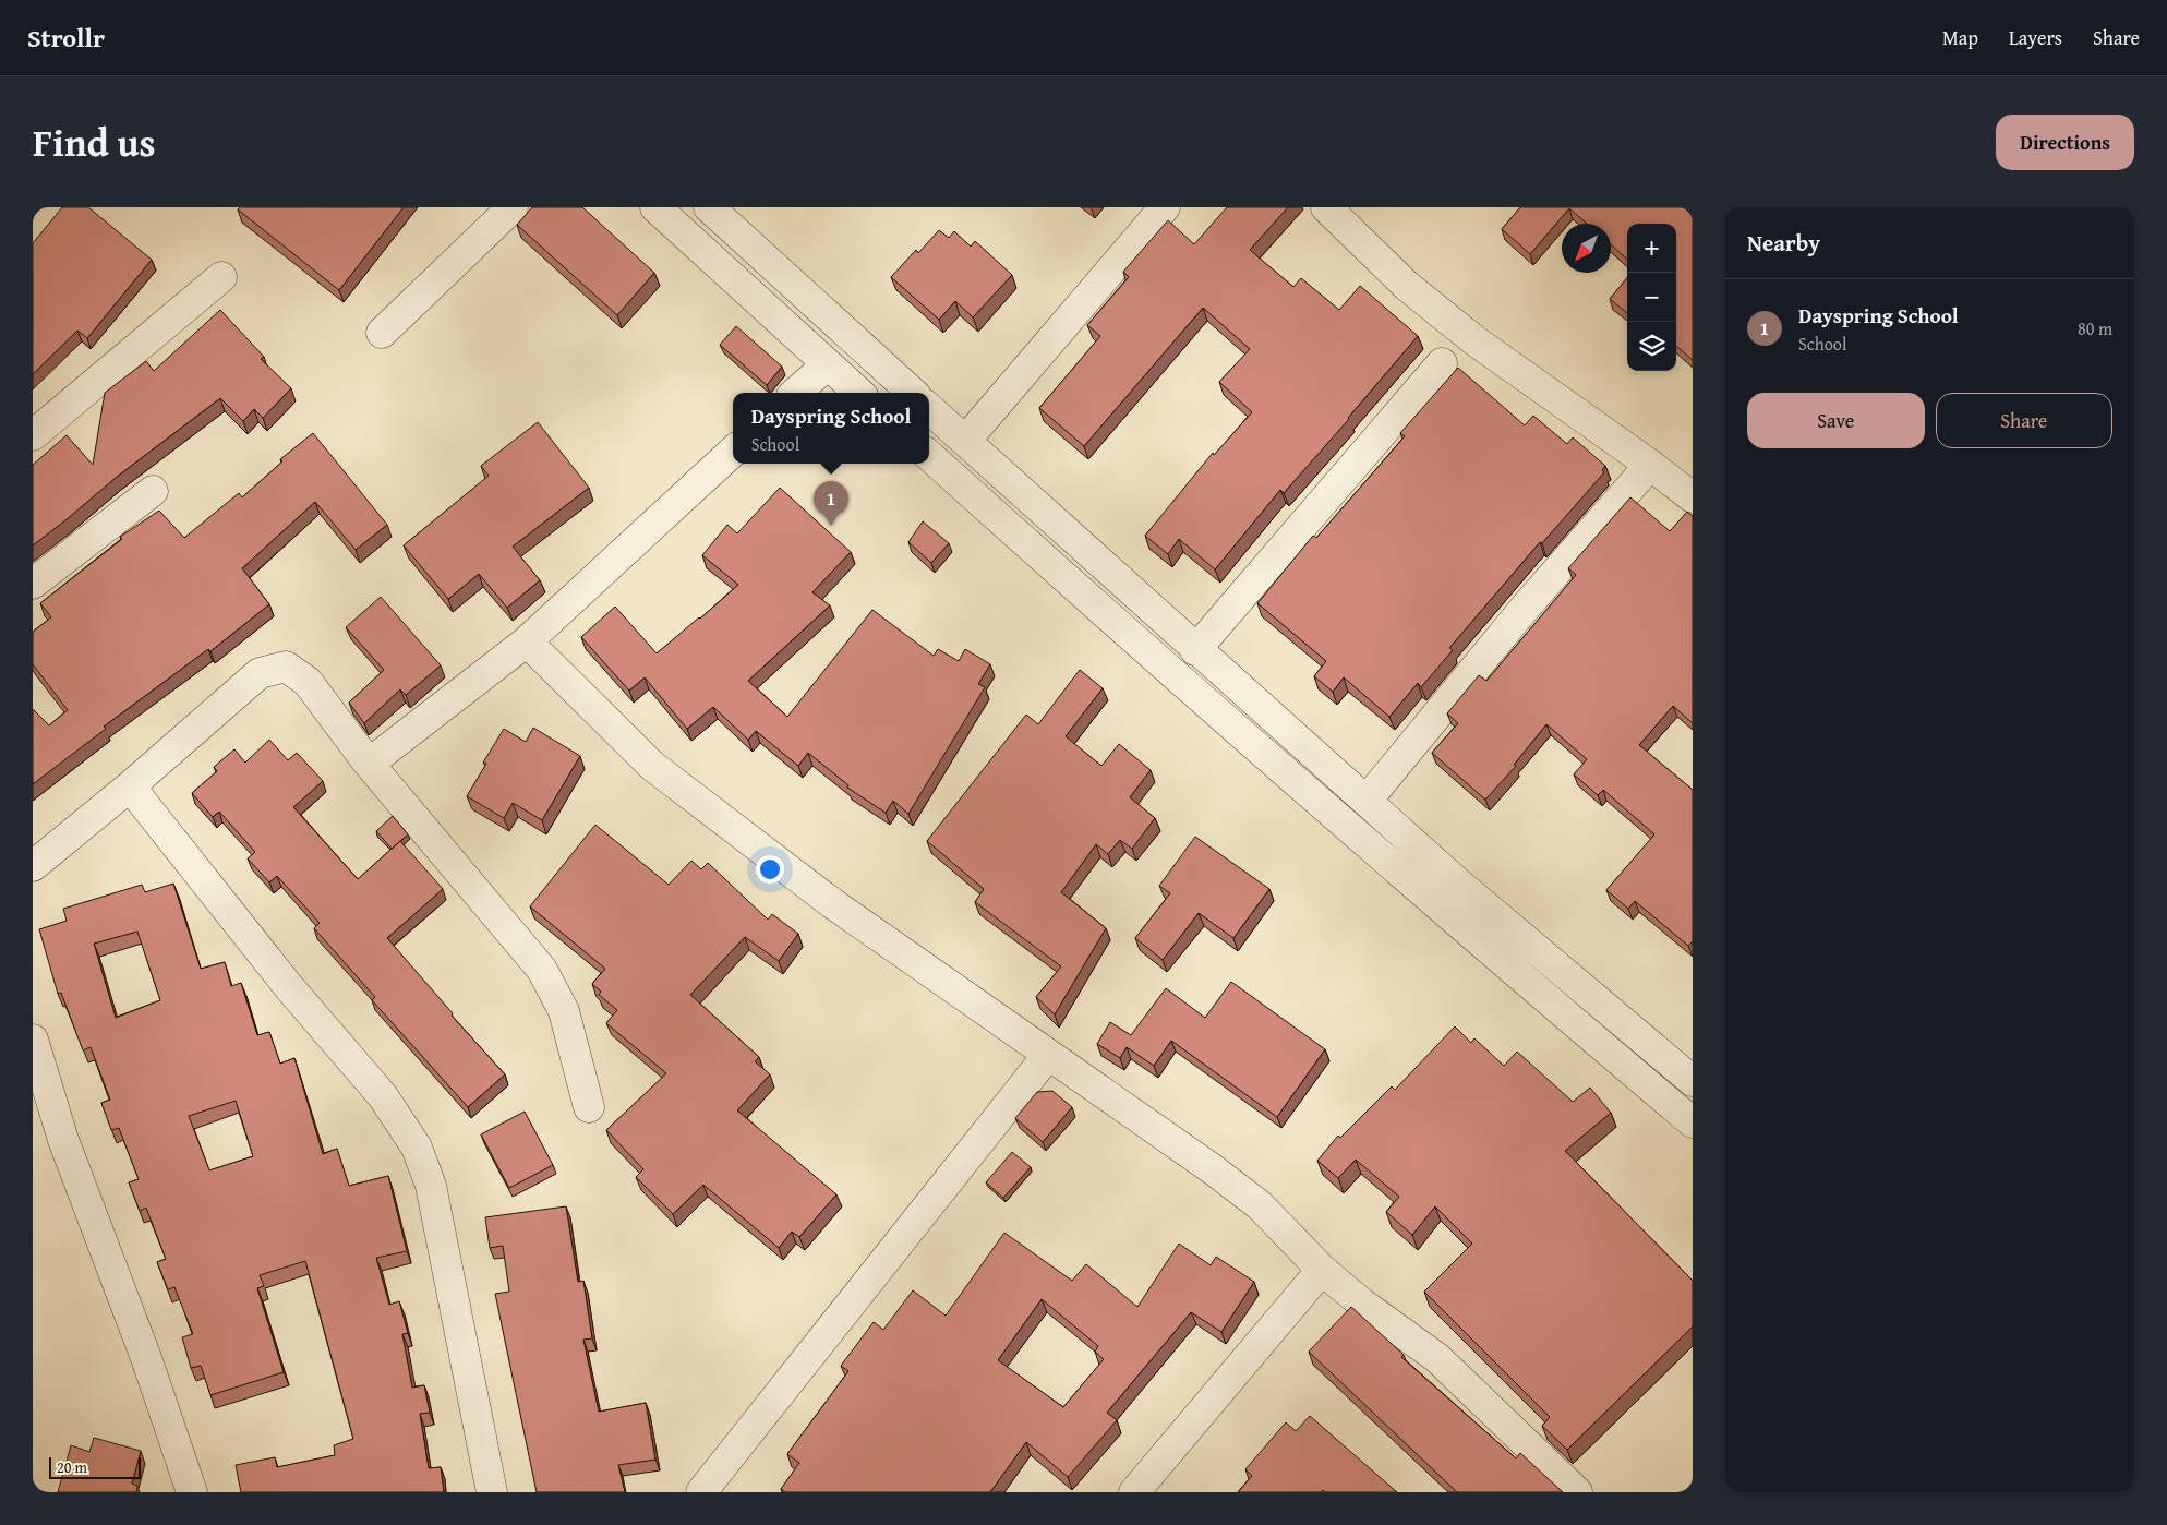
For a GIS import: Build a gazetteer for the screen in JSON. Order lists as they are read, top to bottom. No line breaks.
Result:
{"scale_bar":"20 m","north":"bottom left","page":{"header":"Strollr","nav":["Map","Layers","Share"],"title":"Find us","buttons":["Directions",["Save","Share"]],"heading":"Nearby","map_buttons":["+","−"],"list":[{"mark":"1","name":"Dayspring School","note":"School","value":"80 m"}],"popup":["Dayspring School","School"],"pins":"1","scale":"20 m"}}
